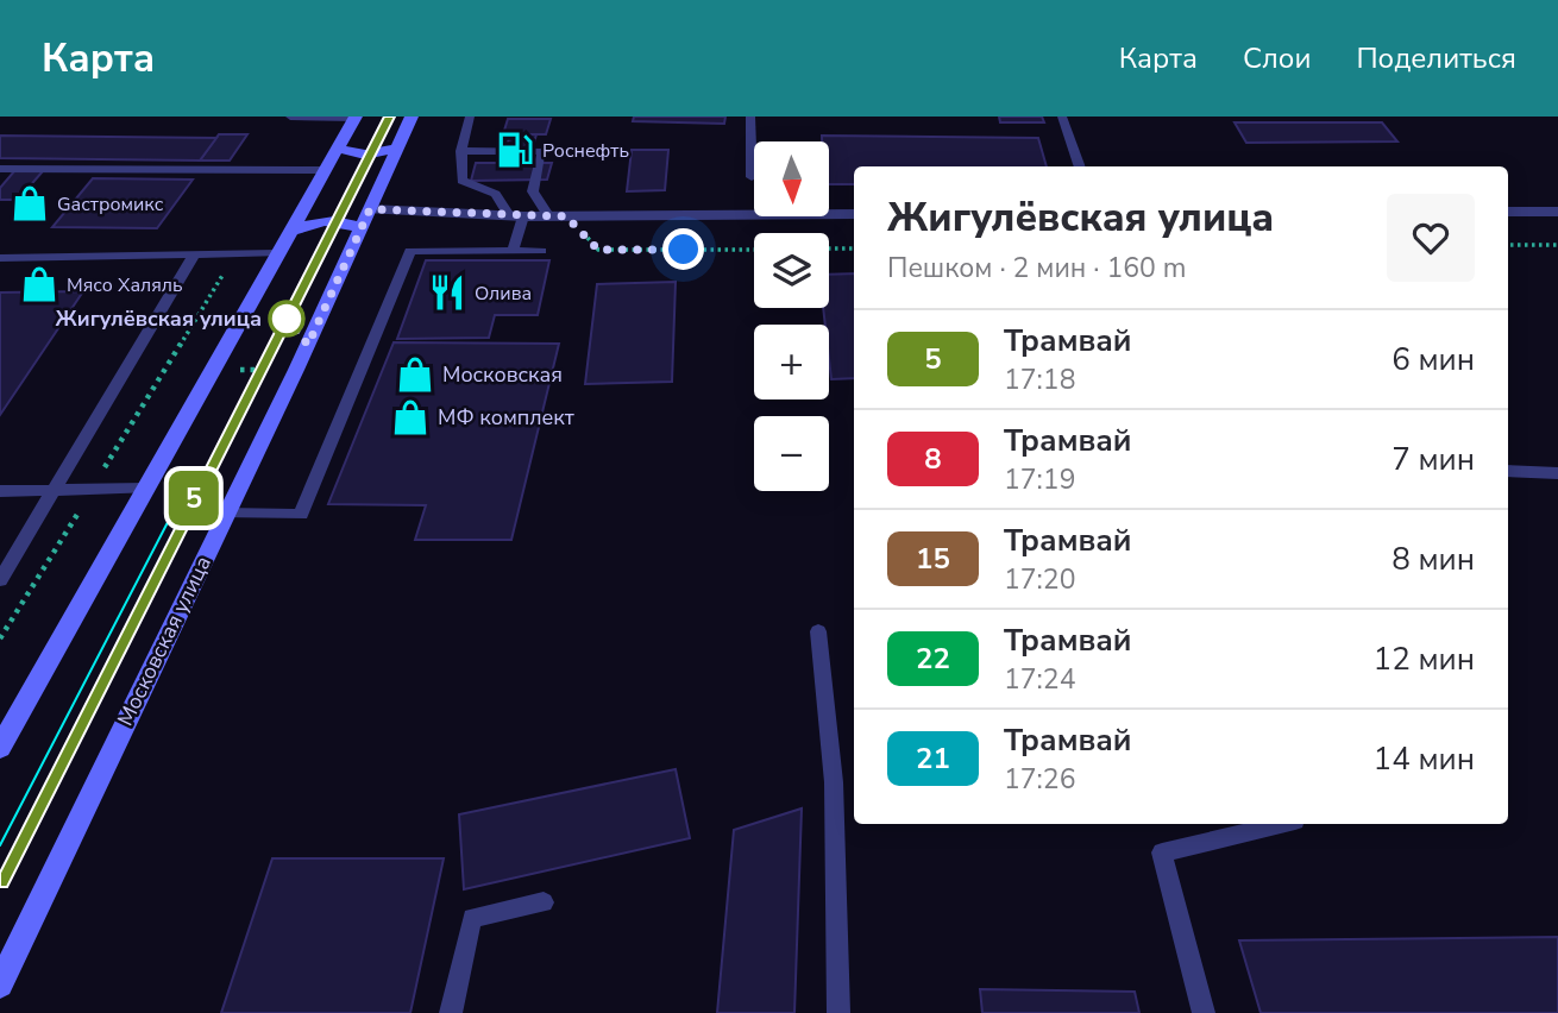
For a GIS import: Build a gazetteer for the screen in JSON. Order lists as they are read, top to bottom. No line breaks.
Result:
{"streets":{"street":["Московская улица"]},"places":{"fuel station":["Роснефть"],"shop":["Gастромикс","Мясо Халяль","Московская","МФ комплект"],"restaurant":["Олива"],"other":["Жигулёвская улица"]},"lines":["tram line 5"],"north":"bottom","page":{"header":"Карта","nav":["Карта","Слои","Поделиться"],"on_map":"5","map_buttons":["+","−"],"heading":["Жигулёвская улица","Пешком · 2 мин · 160 m"],"list":[{"mark":"5","name":"Трамвай","note":"17:18","value":"6 мин"},{"mark":"8","name":"Трамвай","note":"17:19","value":"7 мин"},{"mark":"15","name":"Трамвай","note":"17:20","value":"8 мин"},{"mark":"22","name":"Трамвай","note":"17:24","value":"12 мин"},{"mark":"21","name":"Трамвай","note":"17:26","value":"14 мин"}]}}
